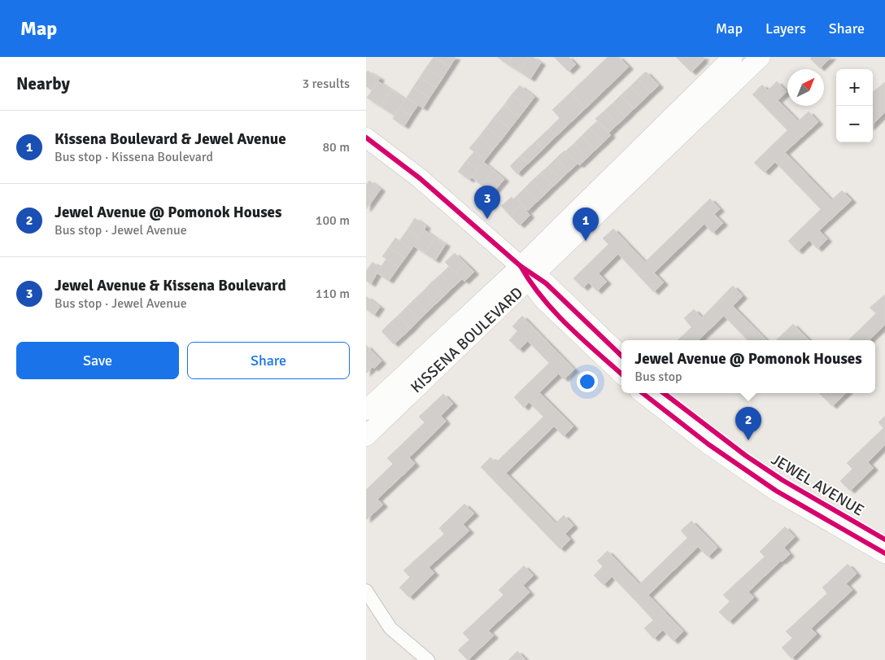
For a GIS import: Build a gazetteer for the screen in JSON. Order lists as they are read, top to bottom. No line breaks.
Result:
{"streets":{"main road":["KISSENA BOULEVARD","JEWEL AVENUE"]},"north":"top right","page":{"header":"Map","nav":["Map","Layers","Share"],"heading":["Nearby","3 results"],"map_buttons":["+","−"],"list":[{"mark":"1","name":"Kissena Boulevard & Jewel Avenue","note":"Bus stop · Kissena Boulevard","value":"80 m"},{"mark":"2","name":"Jewel Avenue @ Pomonok Houses","note":"Bus stop · Jewel Avenue","value":"100 m"},{"mark":"3","name":"Jewel Avenue & Kissena Boulevard","note":"Bus stop · Jewel Avenue","value":"110 m"}],"pins":["3","1","2"],"buttons":["Save","Share"],"popup":["Jewel Avenue @ Pomonok Houses","Bus stop"]}}
